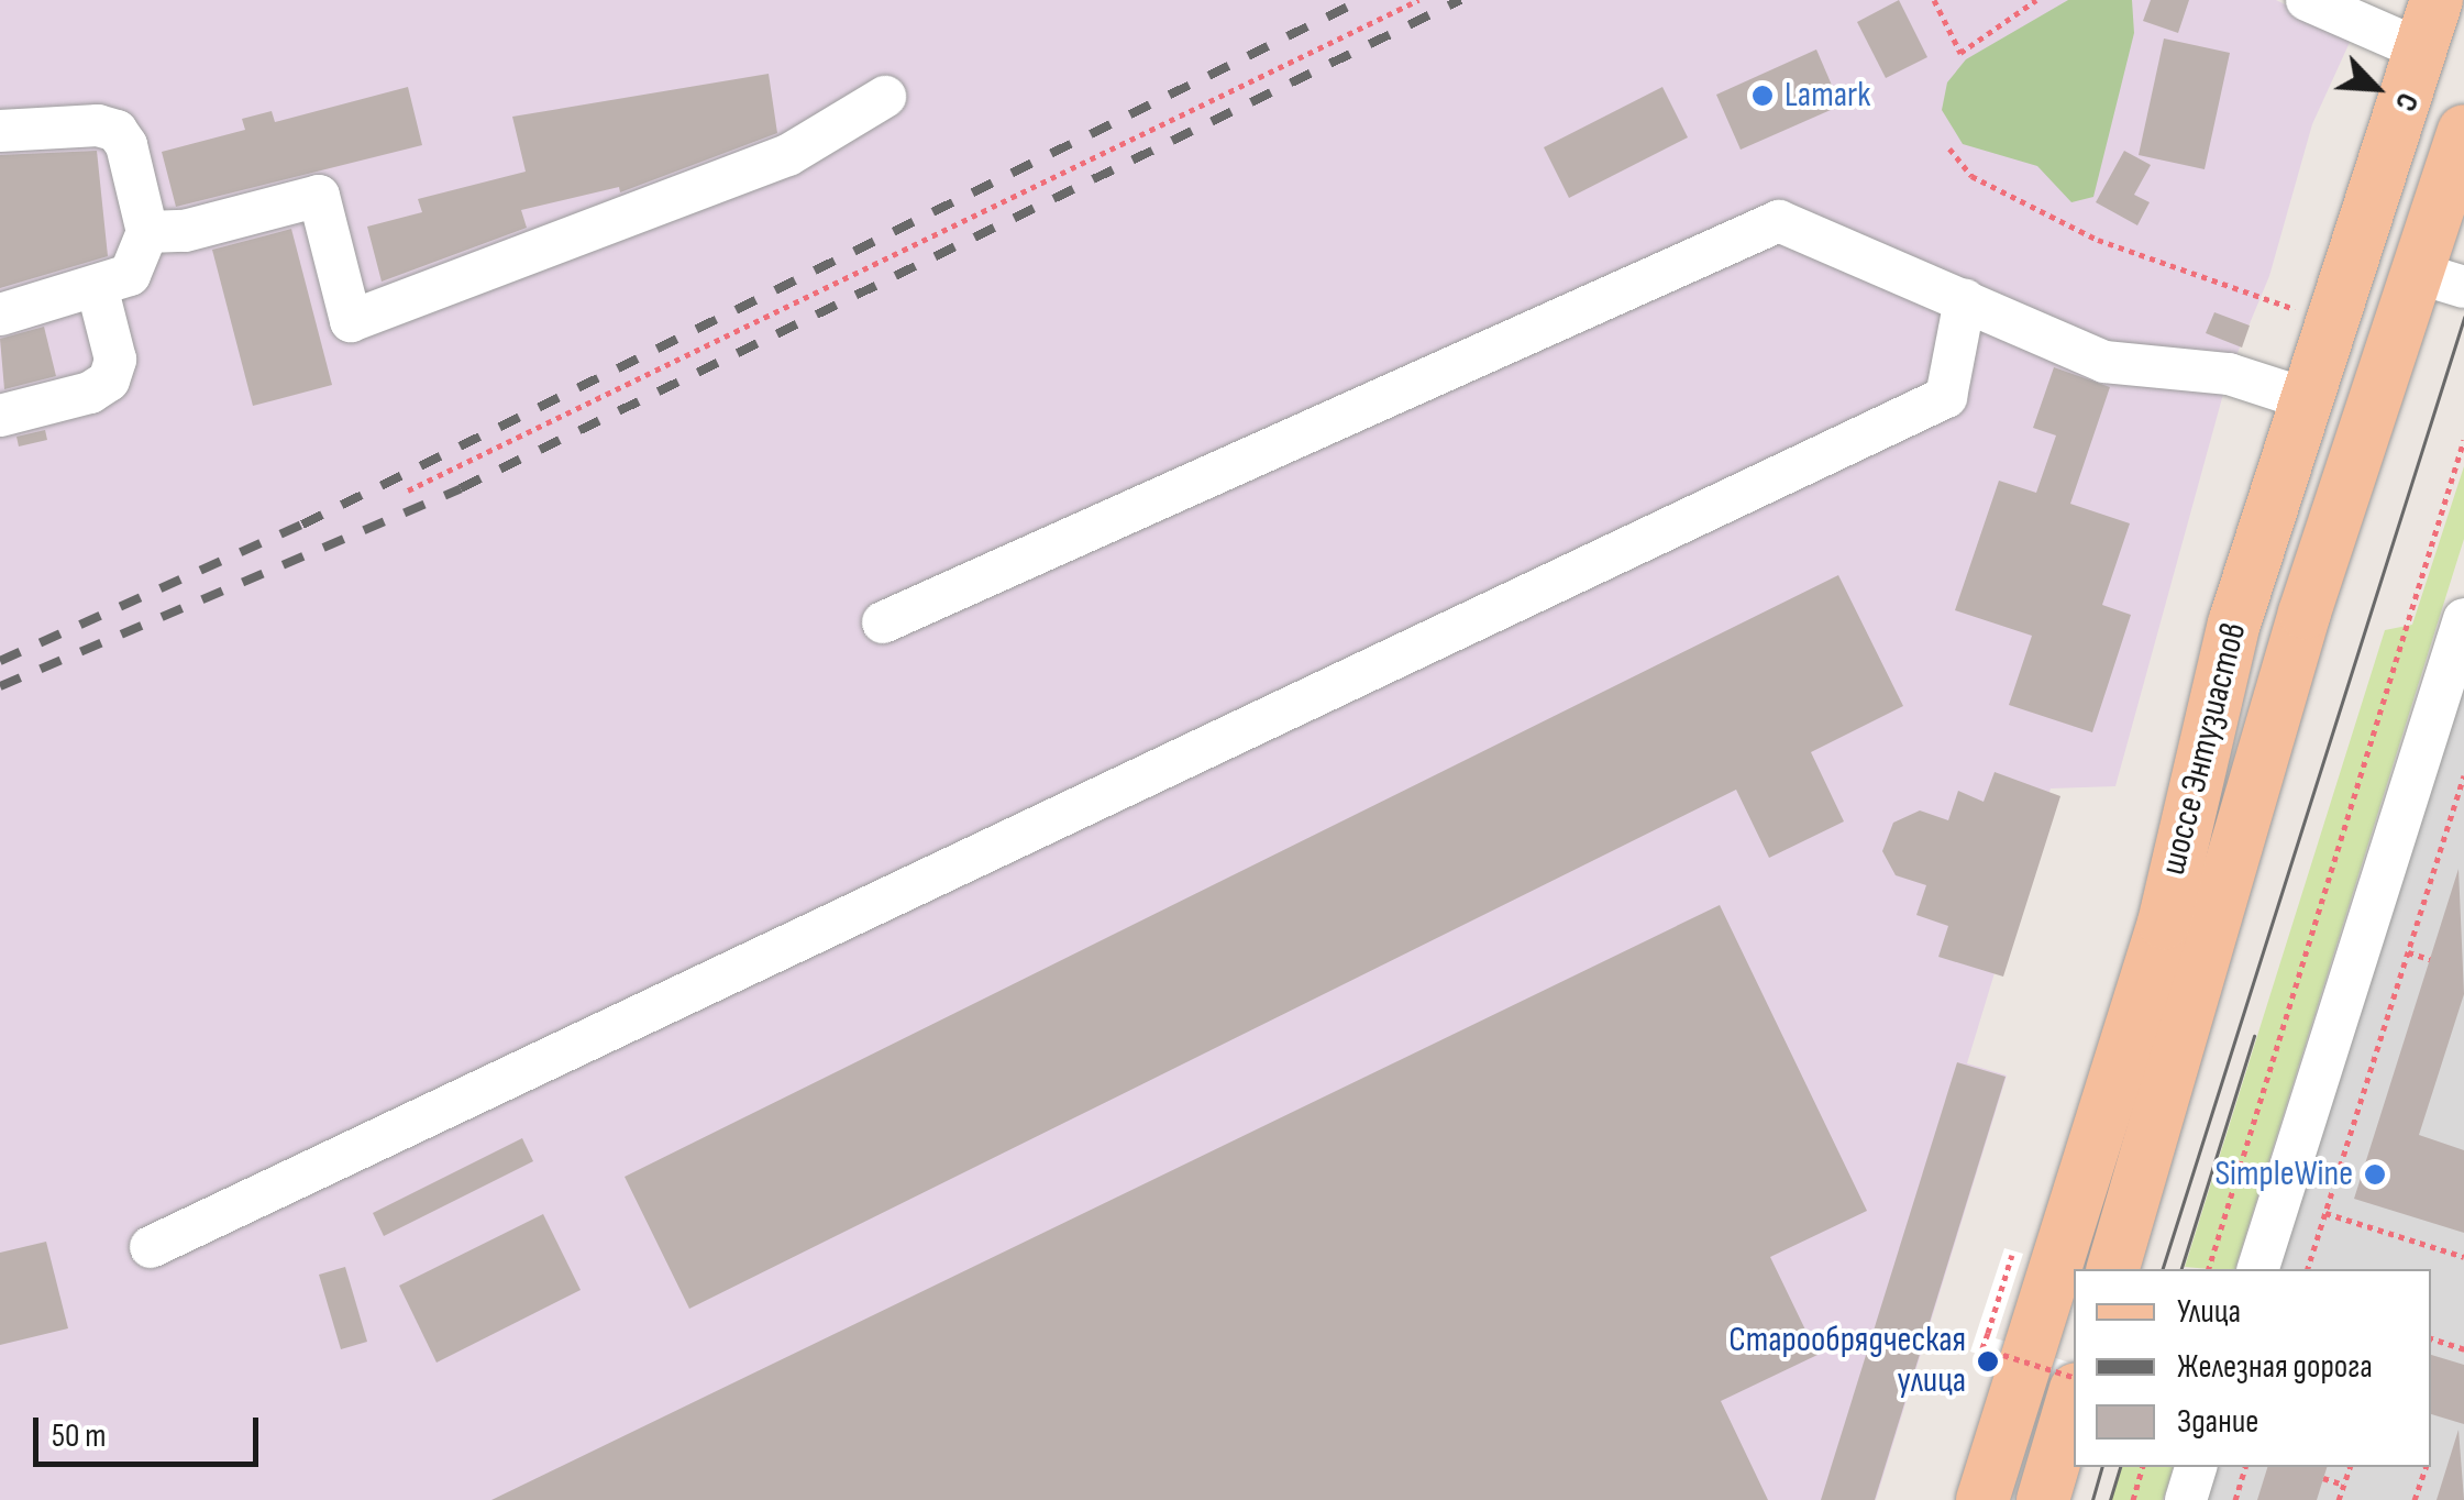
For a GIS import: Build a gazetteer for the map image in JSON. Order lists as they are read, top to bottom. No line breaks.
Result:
{"streets":{"main road":["шоссе Энтузиастов"]},"places":["Lamark","SimpleWine","Старообрядческая улица"],"legend":["Улица","Железная дорога","Здание"],"scale_bar":"50 m","north":"bottom right"}
